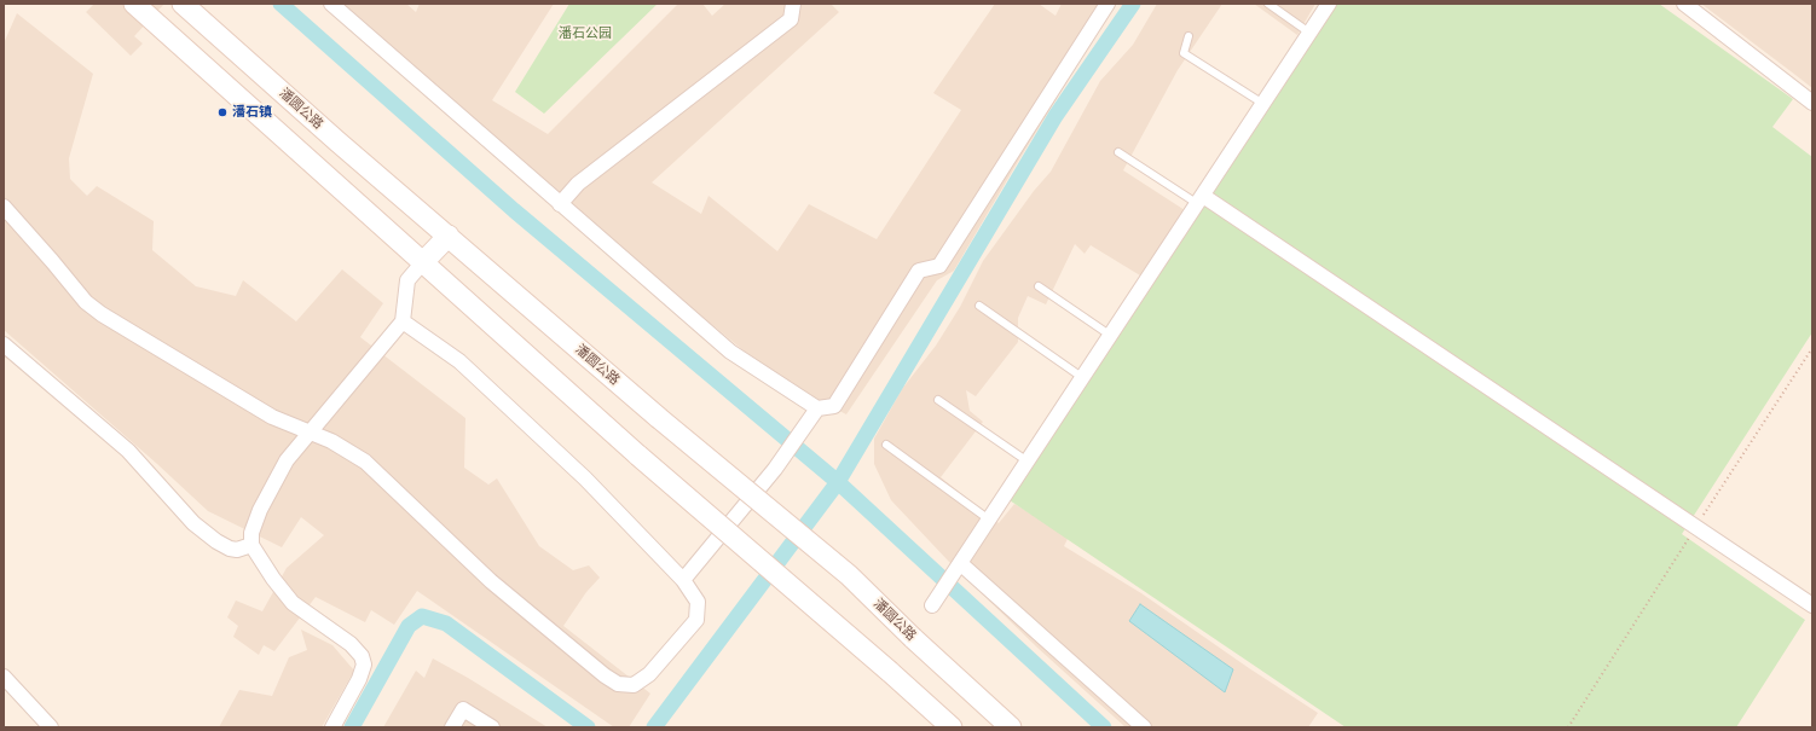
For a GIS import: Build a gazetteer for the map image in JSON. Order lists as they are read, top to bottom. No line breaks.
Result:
{"streets":{"main road":["潘圆公路"]},"parks":["潘石公园"],"places":["潘石镇"]}
